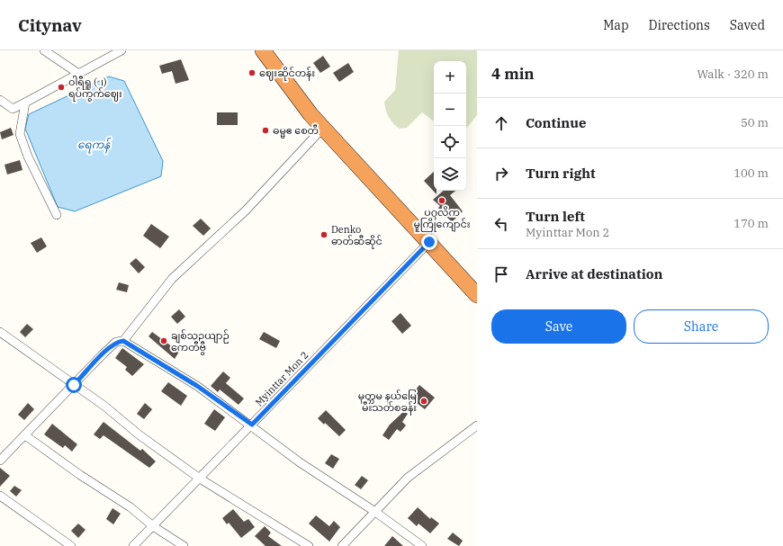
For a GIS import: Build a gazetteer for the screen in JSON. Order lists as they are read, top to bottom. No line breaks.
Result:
{"streets":{"street":["Myinttar Mon 2"]},"water":["ရေကန်"],"places":["ဈေးဆိုင်တန်း","ဝါရီရူ (၂) ရပ်ကွက်ဈေး","ဓမ္မဧ စေတီ","ပုဂ္ဂလိက မူကြိုကျောင်း","Denko ဓာတ်ဆီဆိုင်","ချစ်သူဥယျာဉ် ကေတီဗွီ","မုတ္တမ နယ်မြေ မီးသတ်စခန်း"],"page":{"header":"Citynav","nav":["Map","Directions","Saved"],"heading":["4 min","Walk · 320 m"],"map_buttons":["+","−"],"list":[["Continue","50 m"],["Turn right","100 m"],["Turn left","Myinttar Mon 2","170 m"],"Arrive at destination"],"buttons":["Save","Share"]}}
